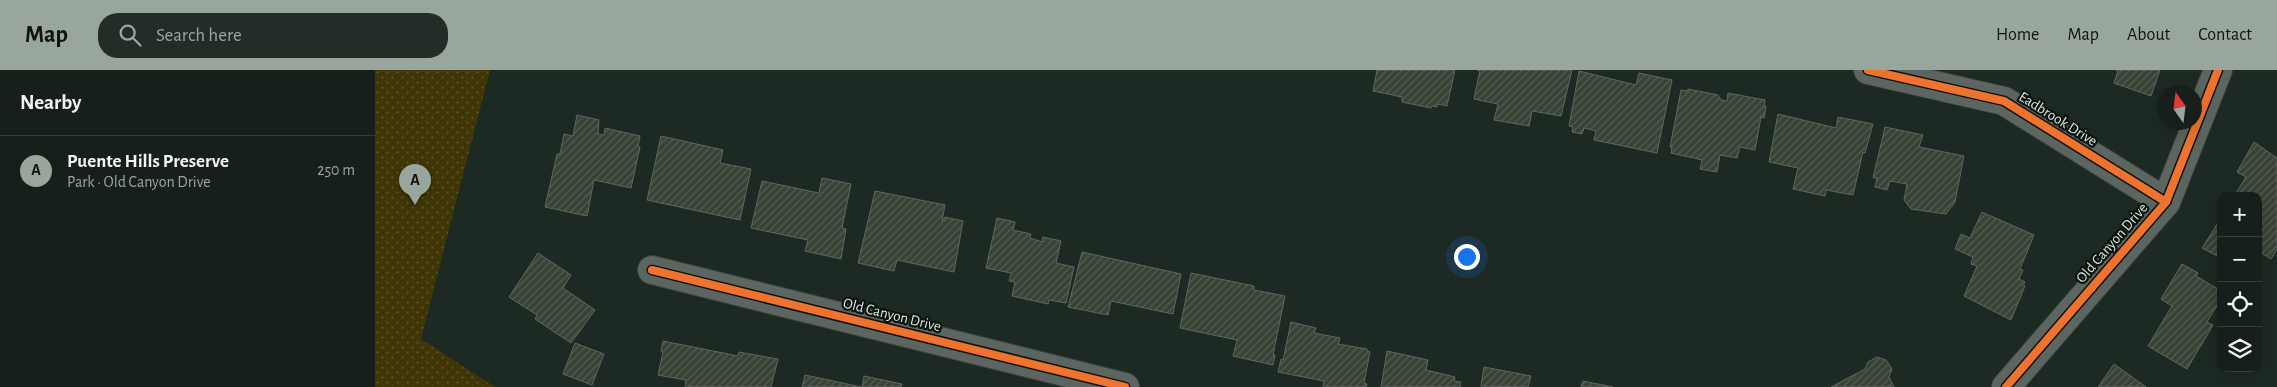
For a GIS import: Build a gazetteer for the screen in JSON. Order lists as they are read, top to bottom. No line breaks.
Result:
{"streets":{"street":["Eadbrook Drive","Old Canyon Drive"]},"crossings":[["Eadbrook Drive","Old Canyon Drive"]],"north":"top","page":{"header":"Map","search":"Search here","nav":["Home","Map","About","Contact"],"heading":"Nearby","list":[{"mark":"A","name":"Puente Hills Preserve","note":"Park · Old Canyon Drive","value":"250 m"}],"pins":"A","map_buttons":["+","−"]}}
